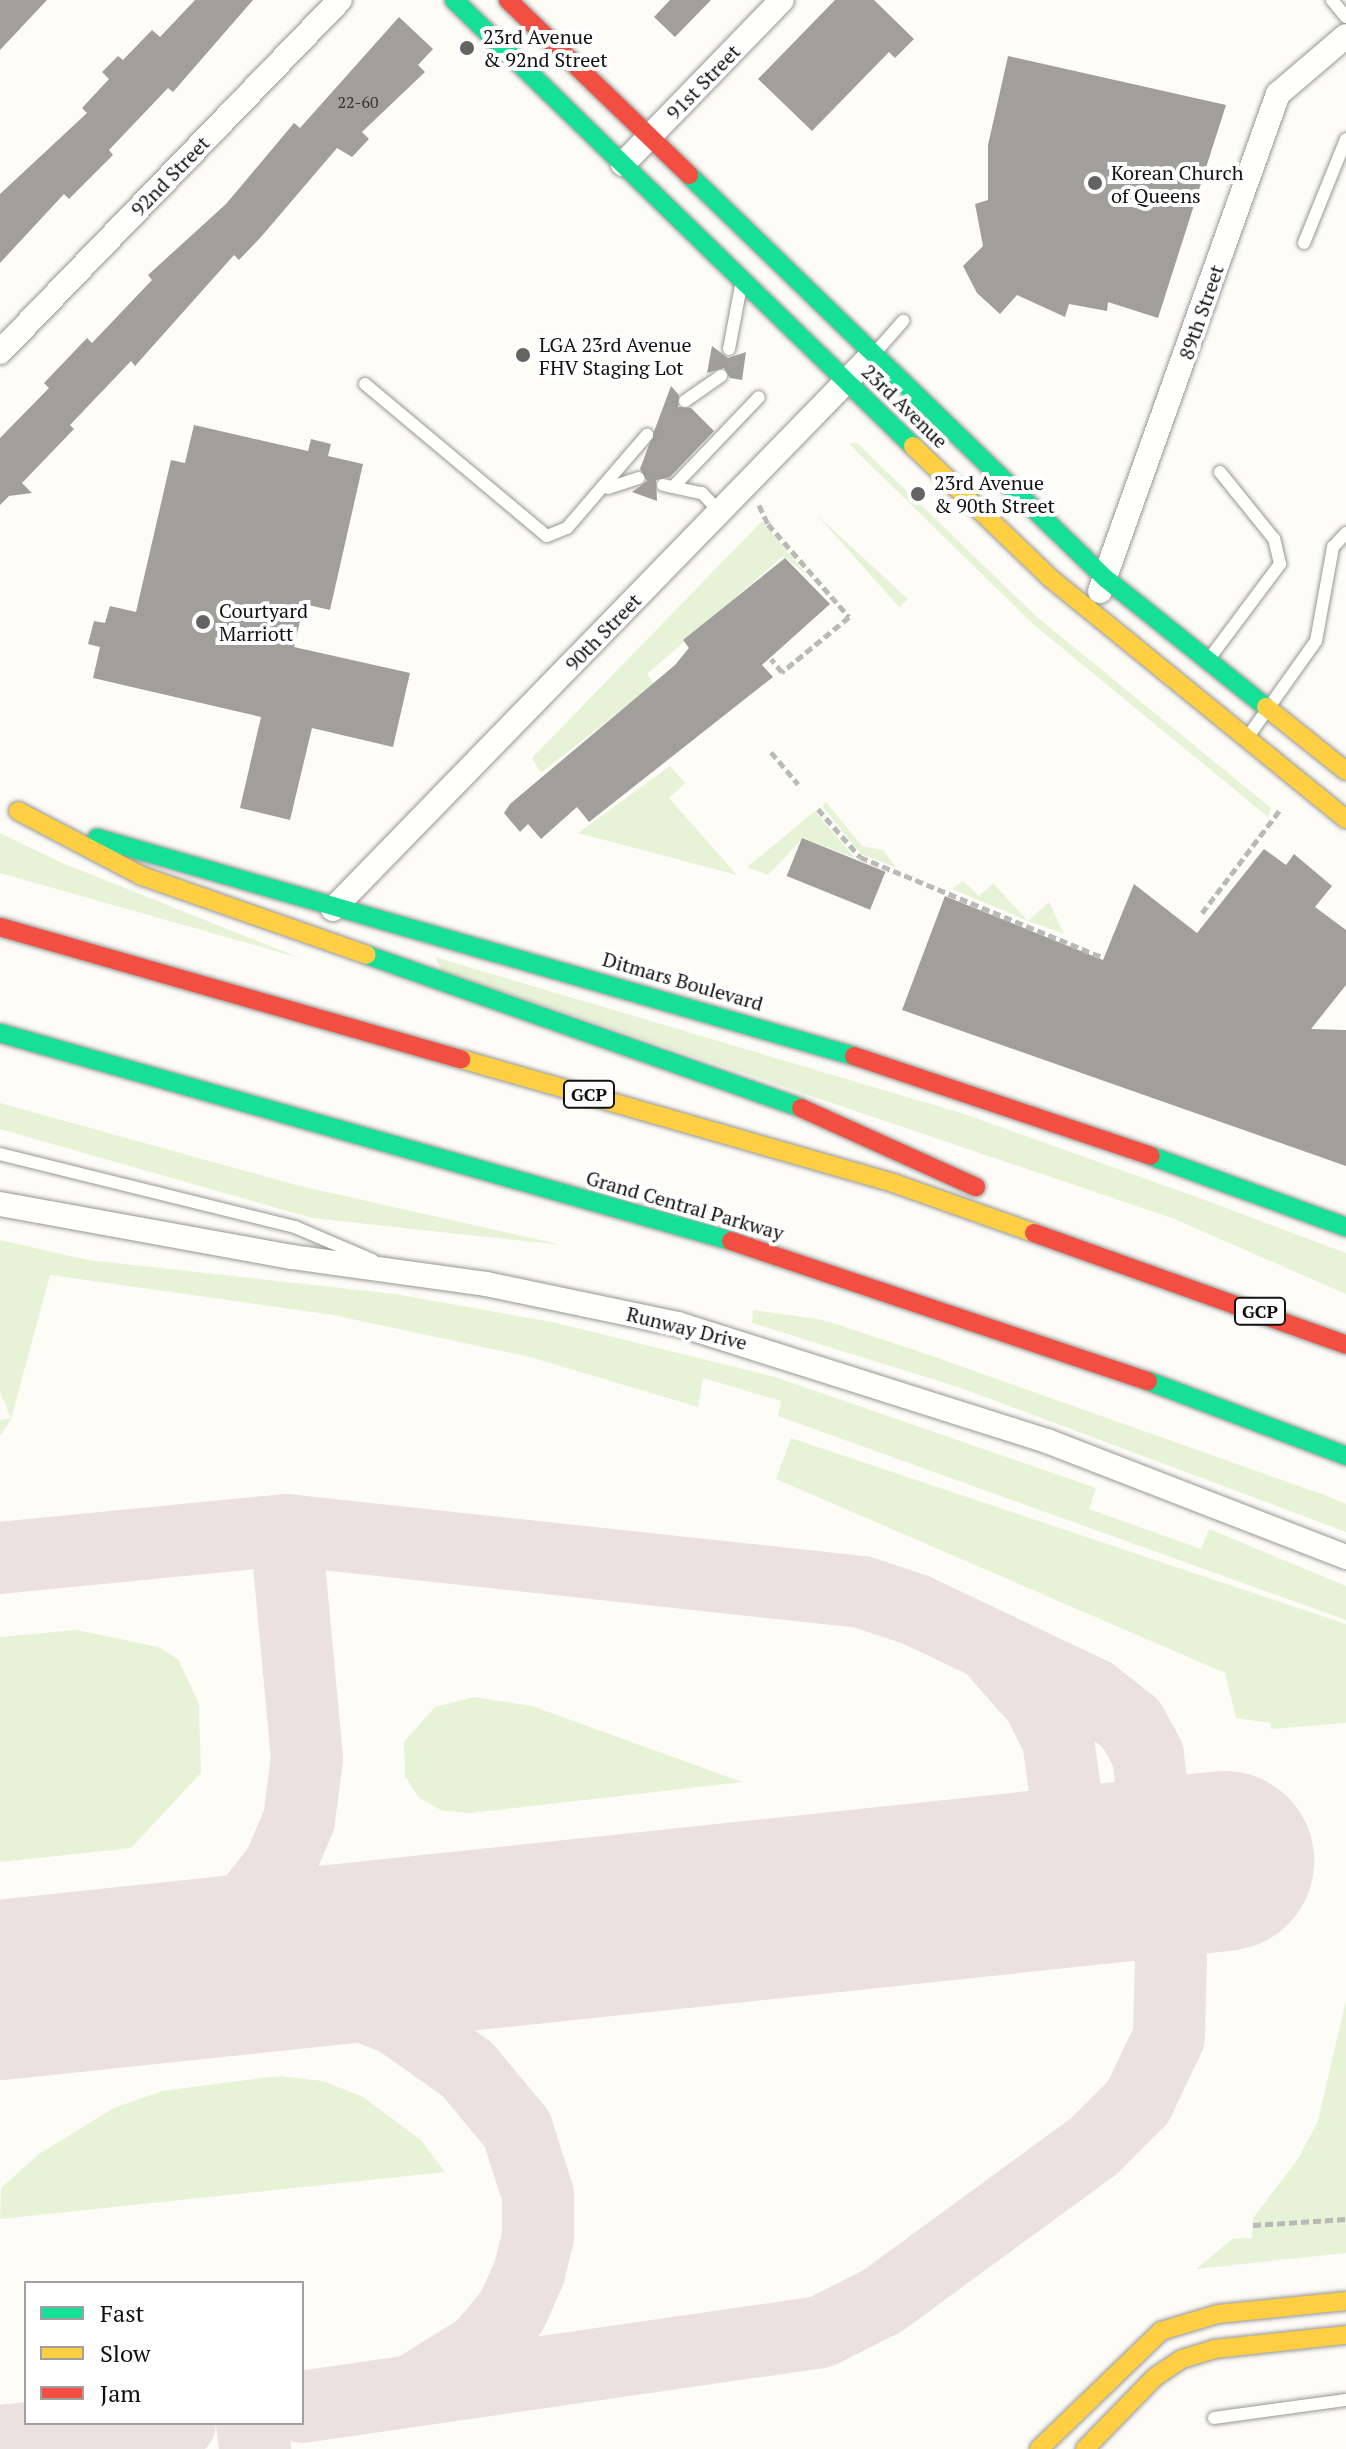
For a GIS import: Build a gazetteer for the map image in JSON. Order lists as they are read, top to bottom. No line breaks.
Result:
{"streets":{"main road":["23rd Avenue","Ditmars Boulevard","GCP","Grand Central Parkway"],"street":["91st Street","92nd Street","89th Street","90th Street","Runway Drive"]},"crossings":[["91st Street","23rd Avenue"],["89th Street","23rd Avenue"],["23rd Avenue","90th Street"],["90th Street","Ditmars Boulevard"]],"places":["23rd Avenue & 92nd Street","Korean Church of Queens","LGA 23rd Avenue FHV Staging Lot","23rd Avenue & 90th Street","Courtyard Marriott"],"house_numbers":["22-60"],"legend":["Fast","Slow","Jam"]}
